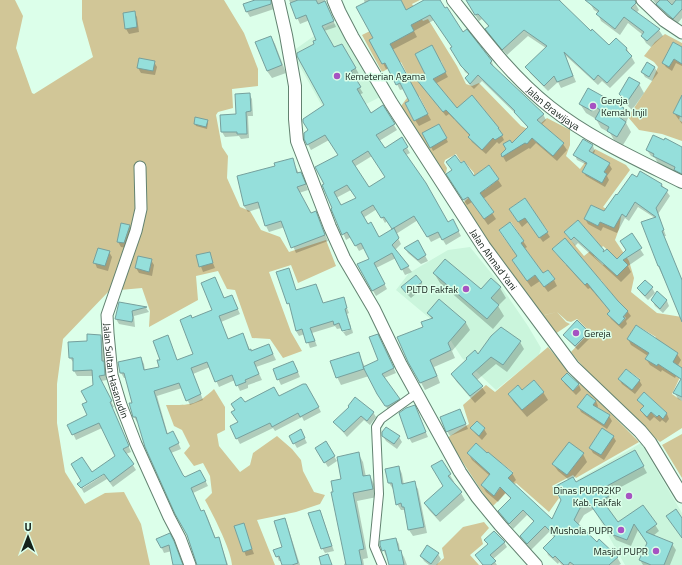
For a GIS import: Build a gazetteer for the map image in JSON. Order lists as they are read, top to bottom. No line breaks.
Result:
{"streets":{"main road":["Jalan Brawijaya","Jalan Ahmad Yani"],"street":["Jalan Sultan Hasanudin"]},"places":["Kemeterian Agama","Gereja Kemah Injil","PLTD Fakfak","Gereja","Dinas PUPR2KP Kab. Fakfak","Mushola PUPR","Masjid PUPR"],"north":"top"}
